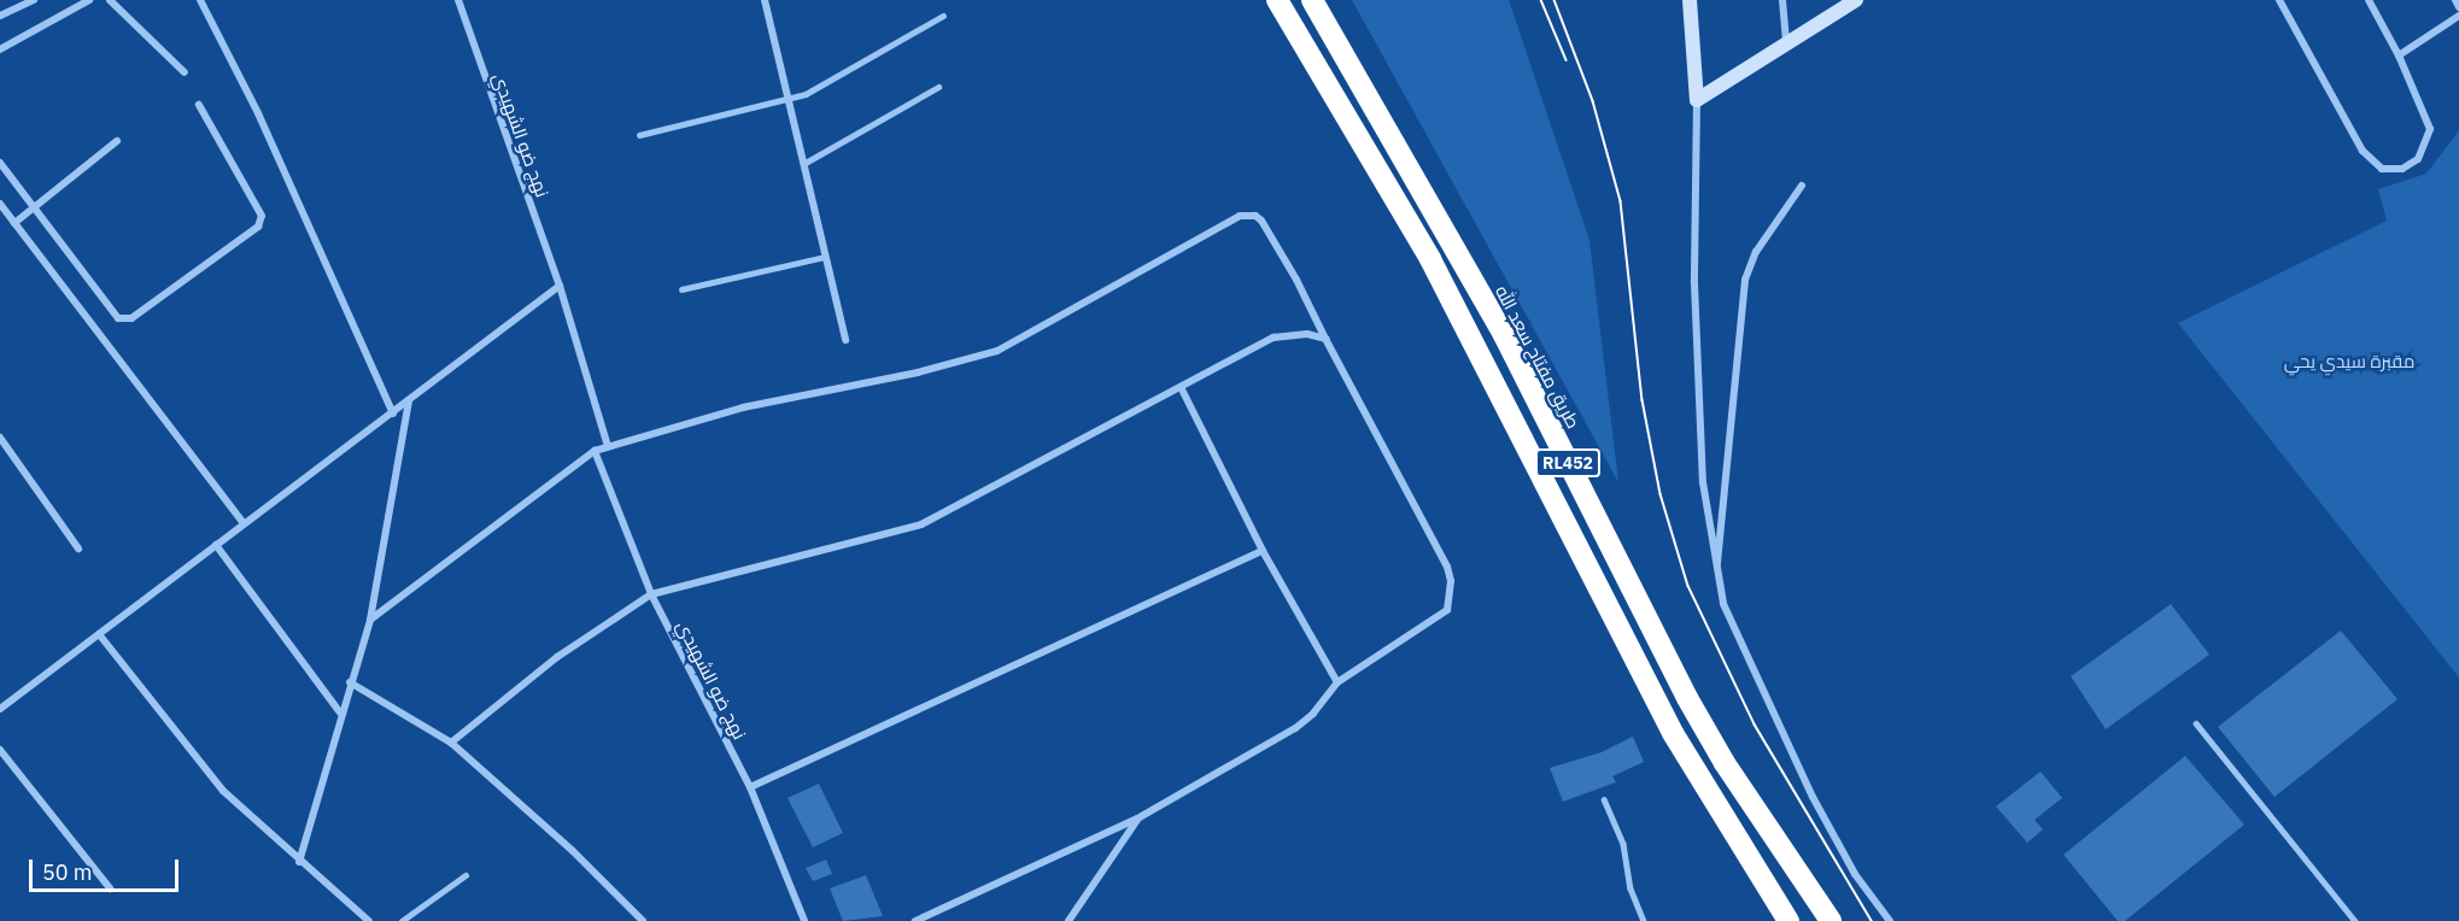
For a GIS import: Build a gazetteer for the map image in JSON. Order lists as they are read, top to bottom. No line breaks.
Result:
{"streets":{"highway":["طريق مفتاح سعد الله","RL452"],"street":["نهج ضو الشهيدي"]},"parks":["مقبرة سيدي يحي"],"scale_bar":"50 m"}
